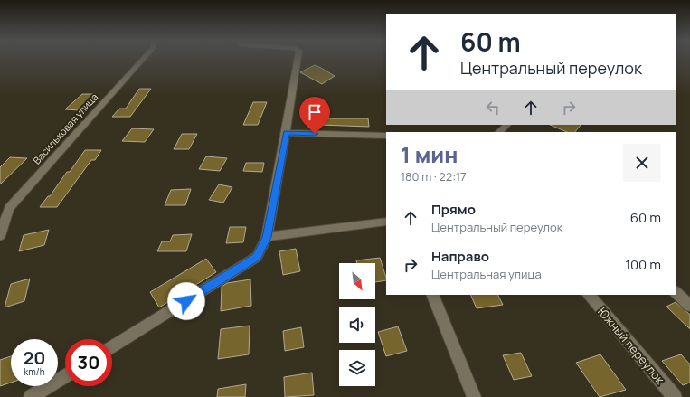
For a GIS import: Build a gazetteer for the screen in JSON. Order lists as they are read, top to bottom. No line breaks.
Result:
{"streets":{"street":["Васильковая улица","Южный переулок"]},"north":"bottom right","page":{"turn":["60 m","Центральный переулок"],"heading":["1 мин","180 m · 22:17"],"list":[{"name":"Прямо","note":"Центральный переулок","value":"60 m"},{"name":"Направо","note":"Центральная улица","value":"100 m"}],"speed":"20 km/h","limit":"30"}}
